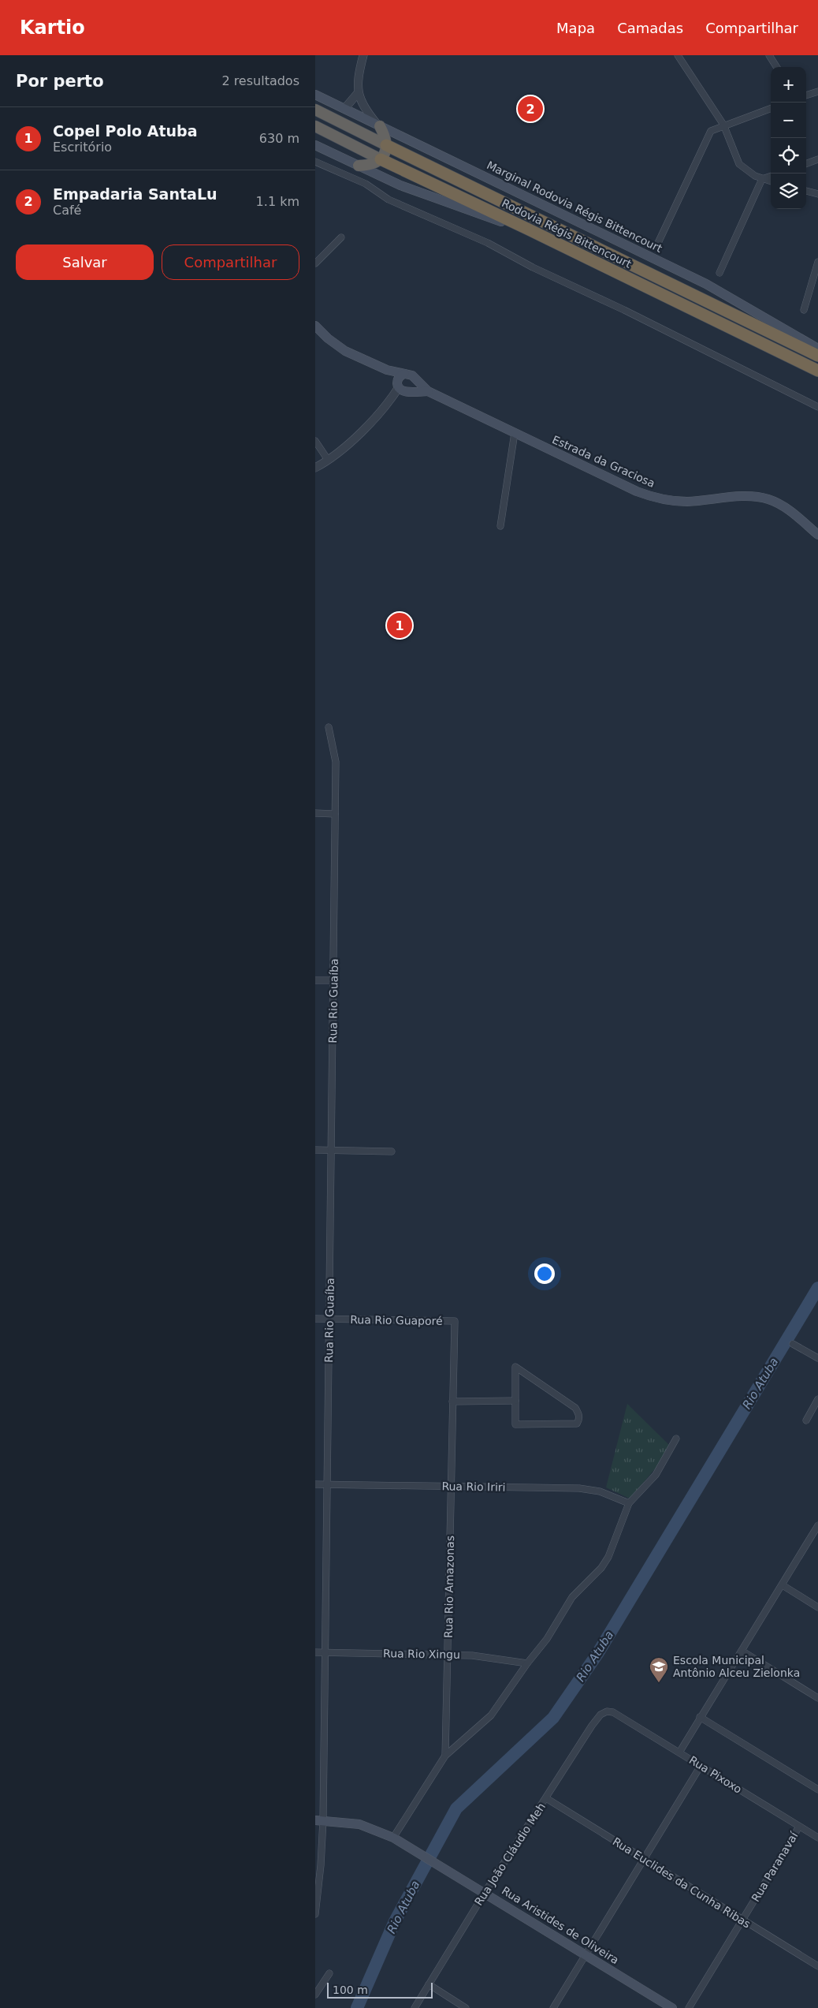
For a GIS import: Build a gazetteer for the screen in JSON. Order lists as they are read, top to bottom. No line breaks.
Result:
{"streets":{"highway":["Rodovia Régis Bittencourt"],"main road":["Marginal Rodovia Régis Bittencourt","Estrada da Graciosa","Rua Aristides de Oliveira"],"street":["Rua Rio Guaíba","Rua Rio Guaporé","Rua Rio Iriri","Rua Rio Amazonas","Rua Rio Xingu","Rua Pixoxo","Rua João Cláudio Meh","Rua Paranavaí","Rua Euclides da Cunha Ribas"]},"crossings":[["Rua Rio Guaíba","Rua Rio Guaporé"],["Rua Rio Guaíba","Rua Rio Iriri"],["Rua Rio Guaíba","Rua Rio Xingu"],["Rua Rio Guaíba","Rua Aristides de Oliveira"],["Rua Rio Guaporé","Rua Rio Amazonas"],["Rua Rio Iriri","Rua Rio Amazonas"],["Rua Rio Amazonas","Rua Rio Xingu"],["Rua Pixoxo","Rua João Cláudio Meh"],["Rua Pixoxo","Rua Paranavaí"],["Rua João Cláudio Meh","Rua Euclides da Cunha Ribas"],["Rua João Cláudio Meh","Rua Aristides de Oliveira"],["Rua Paranavaí","Rua Euclides da Cunha Ribas"]],"water":["Rio Atuba"],"places":{"school or university":["Escola Municipal Antônio Alceu Zielonka"]},"scale_bar":"100 m","page":{"header":"Kartio","nav":["Mapa","Camadas","Compartilhar"],"heading":["Por perto","2 resultados"],"map_buttons":["+","−"],"pins":["2","1"],"list":[{"mark":"1","name":"Copel Polo Atuba","note":"Escritório","value":"630 m"},{"mark":"2","name":"Empadaria SantaLu","note":"Café","value":"1.1 km"}],"buttons":["Salvar","Compartilhar"],"scale":"100 m"}}
